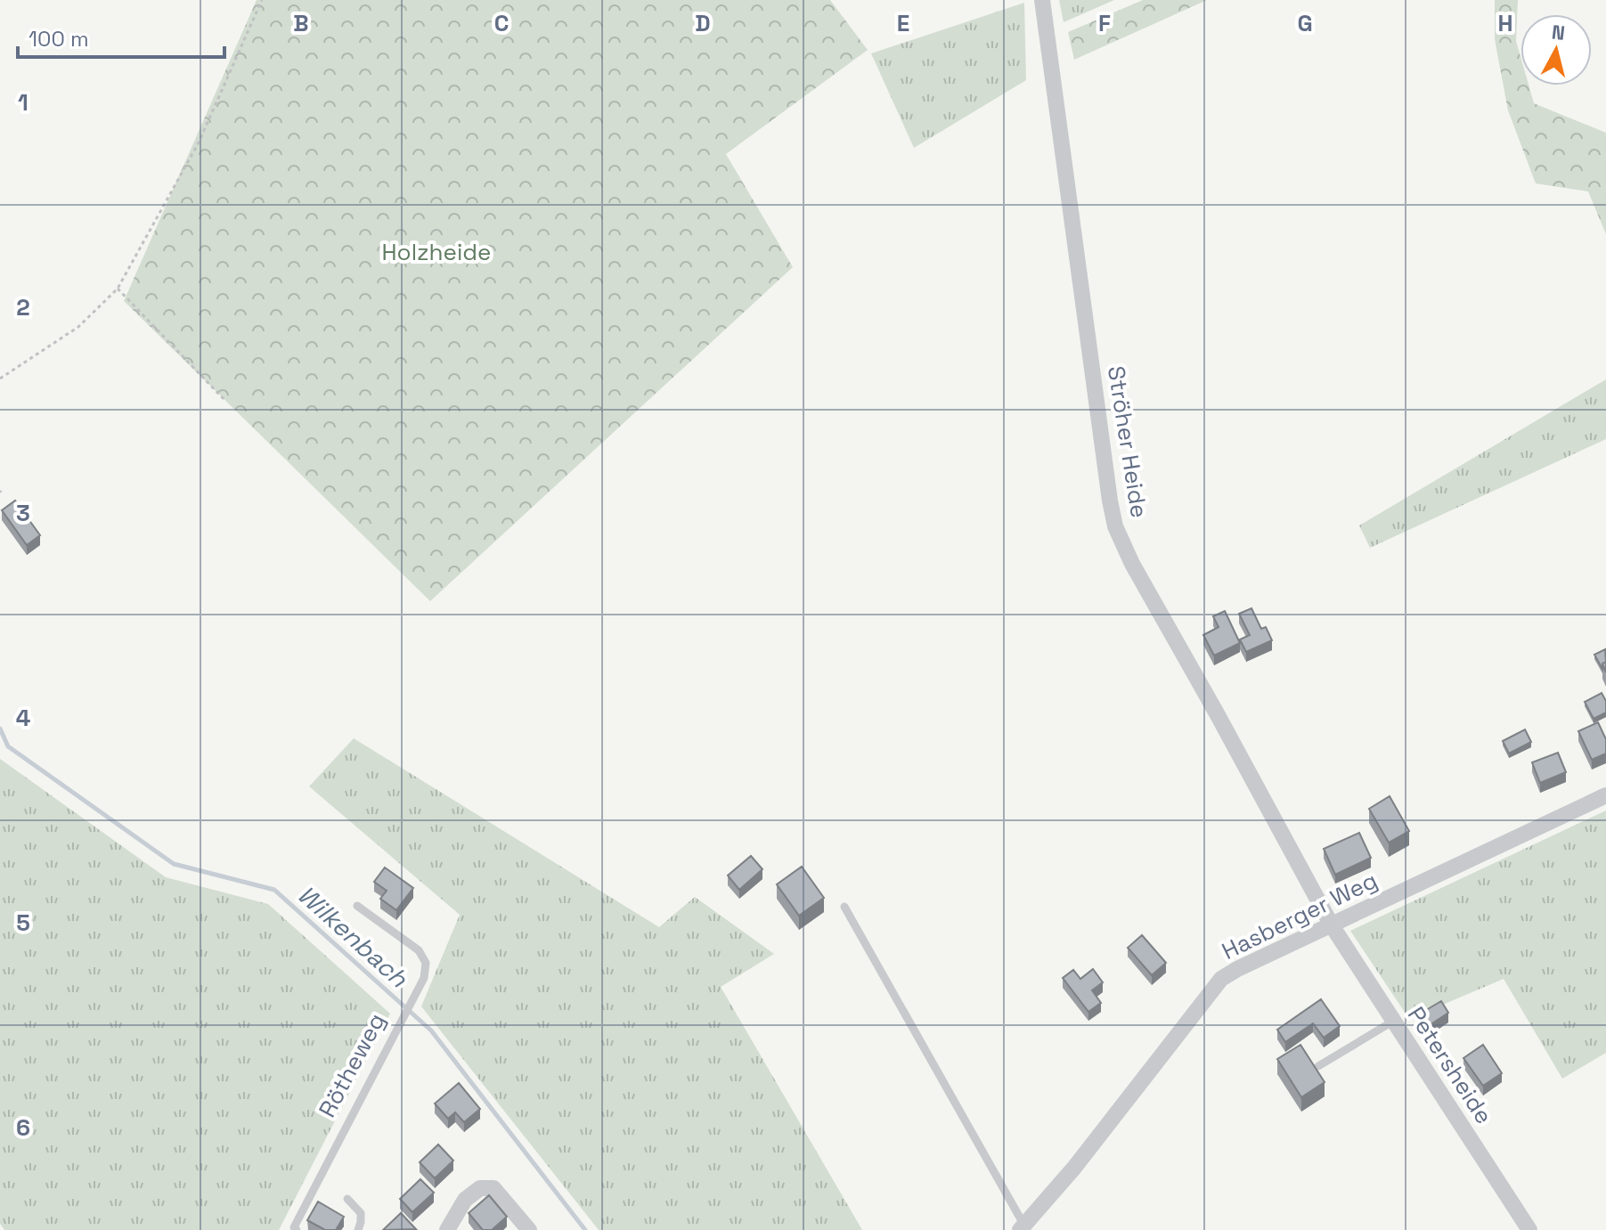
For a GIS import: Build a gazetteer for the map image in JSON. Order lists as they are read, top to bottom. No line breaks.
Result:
{"streets":{"street":["Ströher Heide","Hasberger Weg","Petersheide"],"lane":["Rötheweg"]},"crossings":[["Ströher Heide","Hasberger Weg"],["Ströher Heide","Petersheide"],["Hasberger Weg","Petersheide"]],"water":["Wilkenbach"],"parks":["Holzheide"],"scale_bar":"100 m","north":"top","grid":{"columns":["B","C","D","E","F","G","H"],"rows":["1","2","3","4","5","6"]}}
